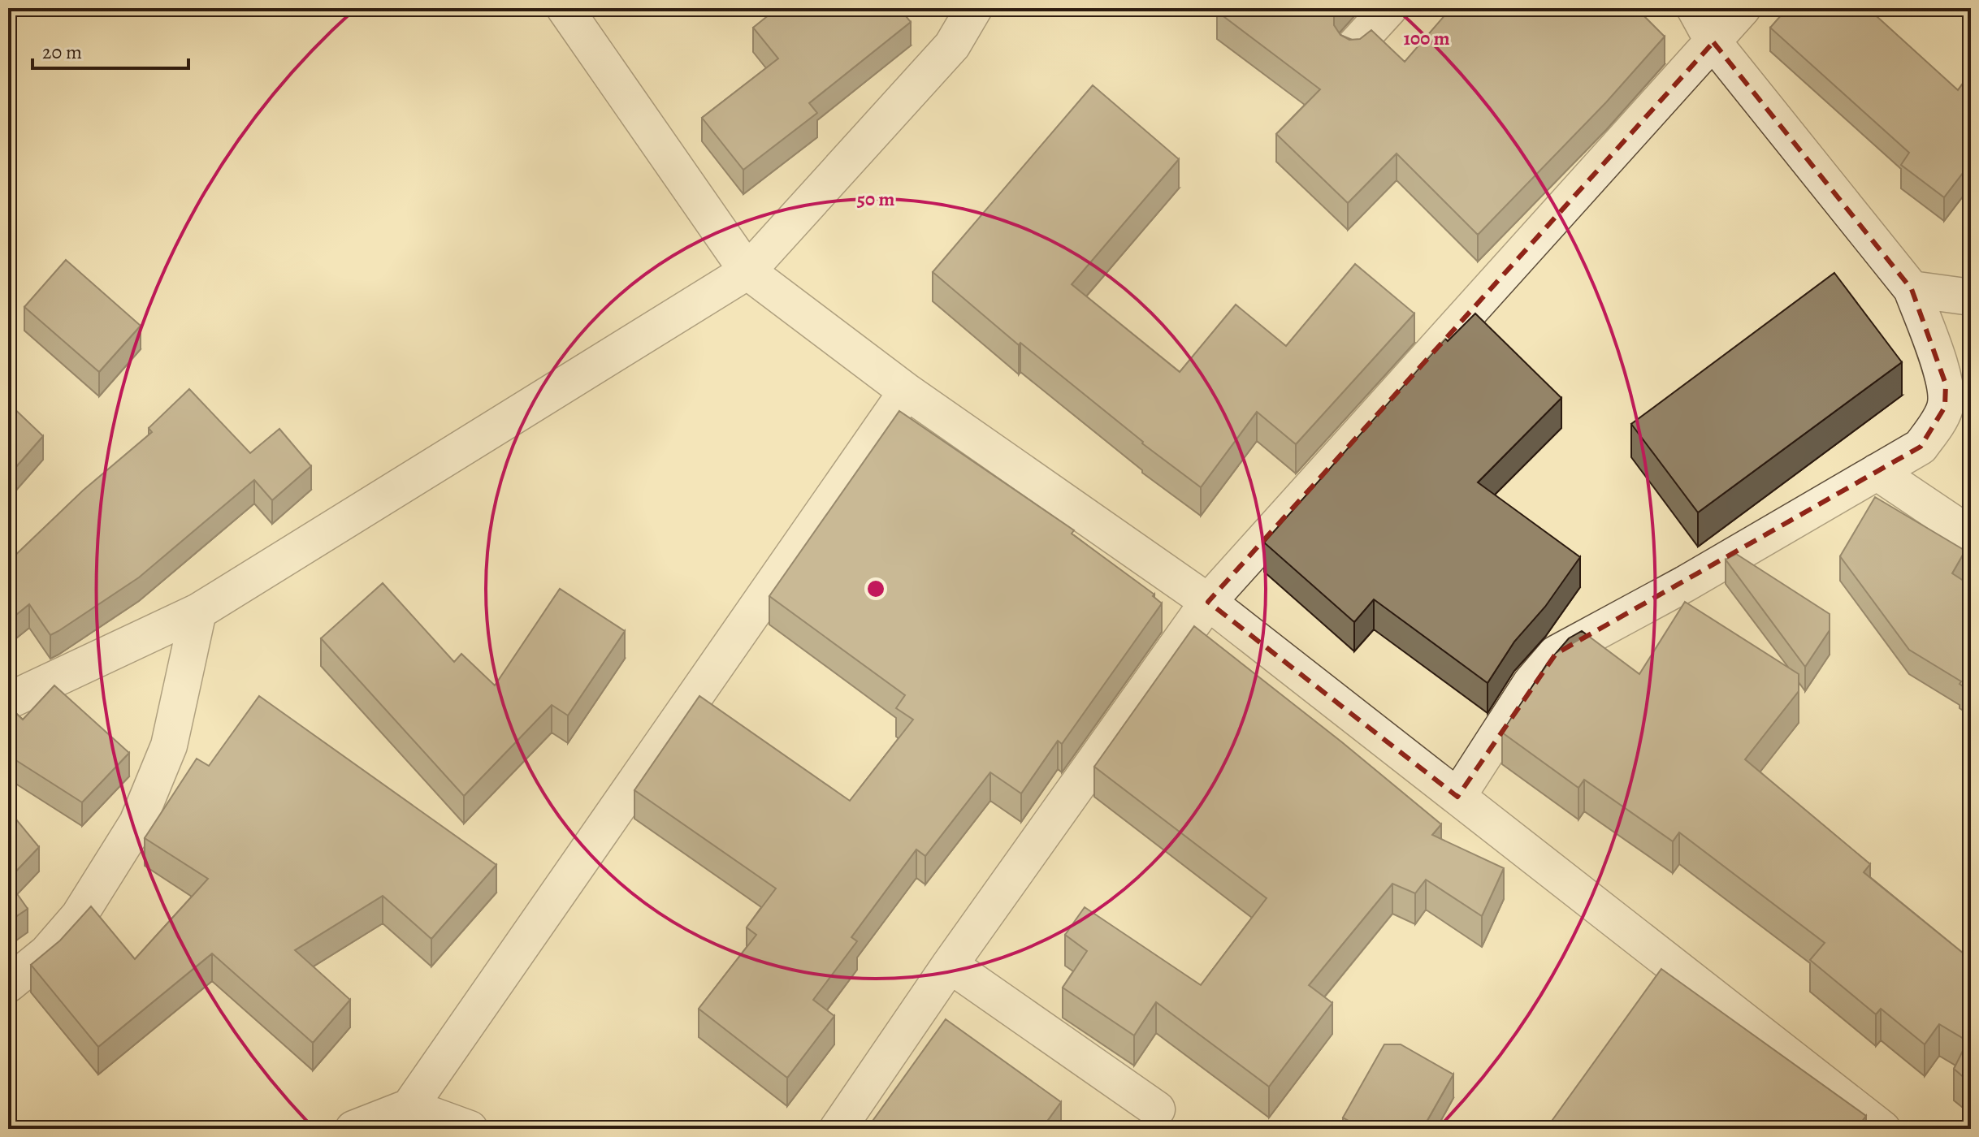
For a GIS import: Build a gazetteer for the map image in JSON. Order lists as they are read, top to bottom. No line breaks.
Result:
{"scale_bar":"20 m","rings":["100 m","50 m"]}
